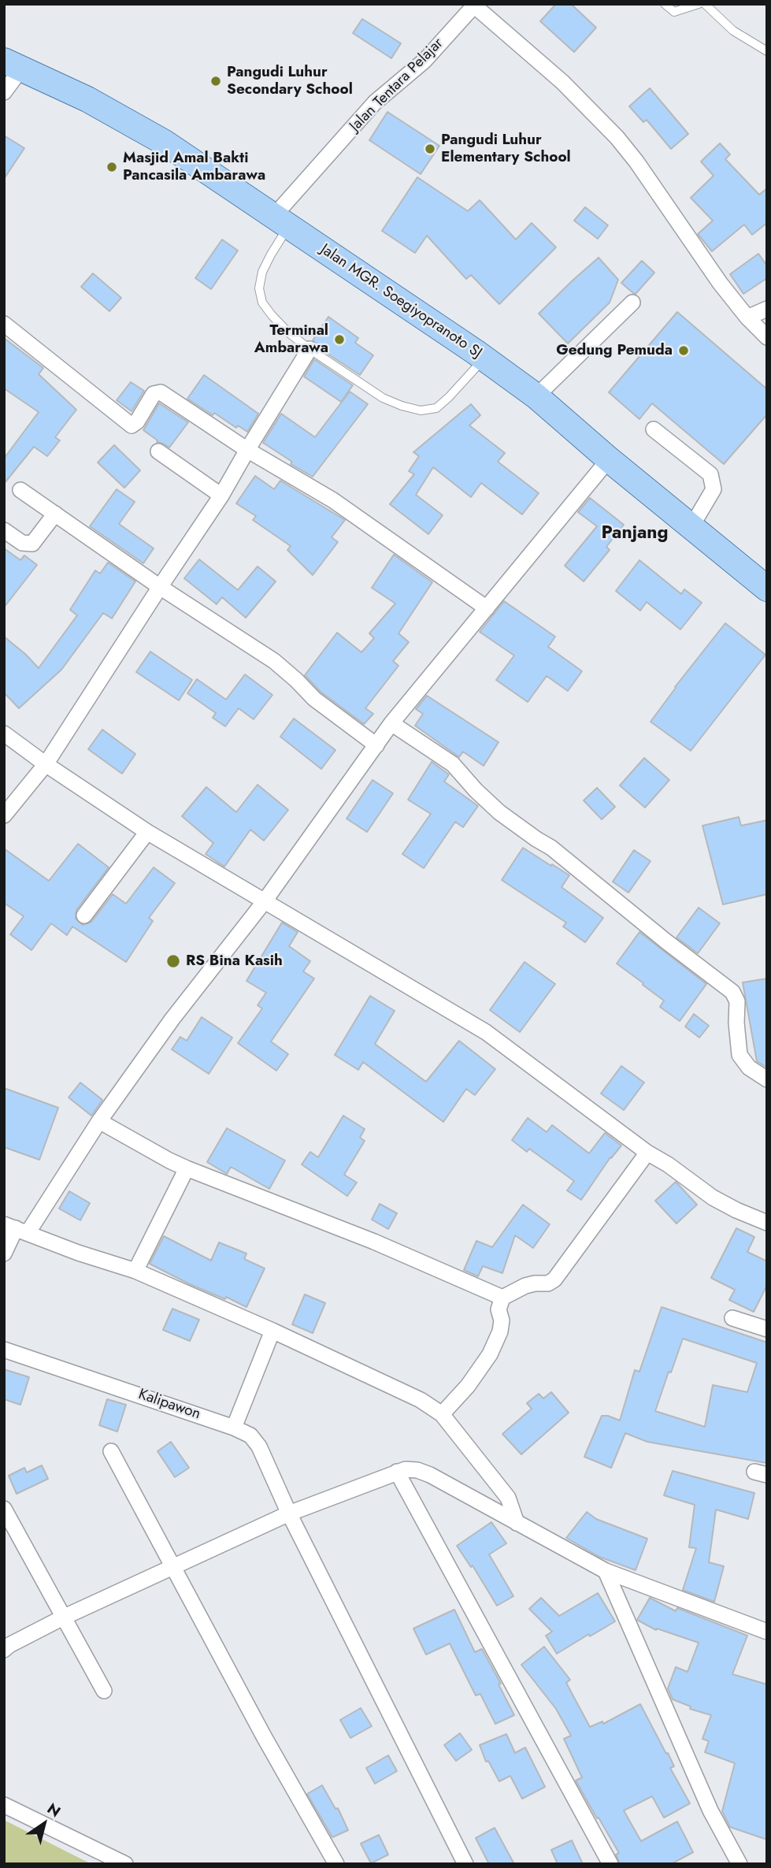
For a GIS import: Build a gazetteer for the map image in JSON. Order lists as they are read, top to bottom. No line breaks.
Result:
{"streets":{"main road":["Jalan MGR. Soegiyopranoto SJ"],"street":["Jalan Tentara Pelajar","Kalipawon"]},"crossings":[["Jalan Tentara Pelajar","Jalan MGR. Soegiyopranoto SJ"]],"districts":["Panjang"],"places":["Pangudi Luhur Secondary School","Pangudi Luhur Elementary School","Masjid Amal Bakti Pancasila Ambarawa","Terminal Ambarawa","Gedung Pemuda","RS Bina Kasih"],"north":"top right"}
